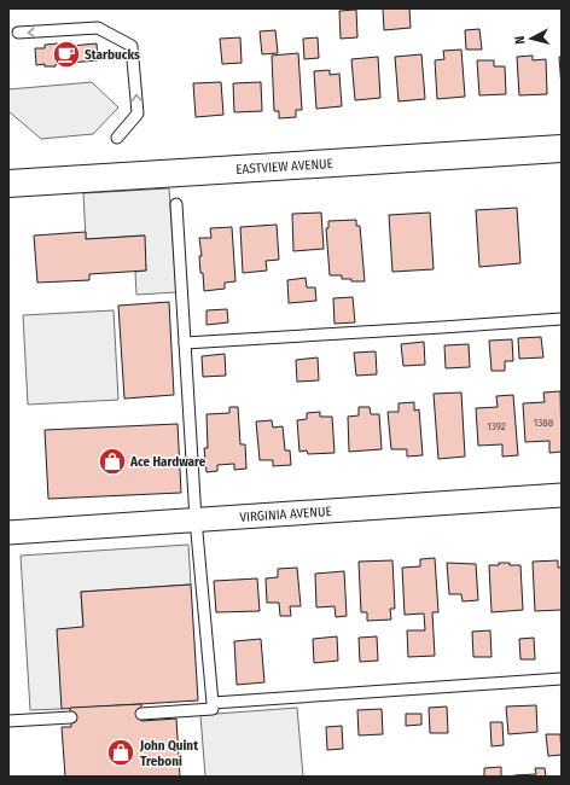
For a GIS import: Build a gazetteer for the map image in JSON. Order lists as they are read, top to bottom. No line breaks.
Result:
{"streets":{"street":["EASTVIEW AVENUE","VIRGINIA AVENUE"]},"places":{"cafe":["Starbucks"],"shop":["Ace Hardware","John Quint Treboni"]},"house_numbers":["1388","1392"],"north":"left"}
